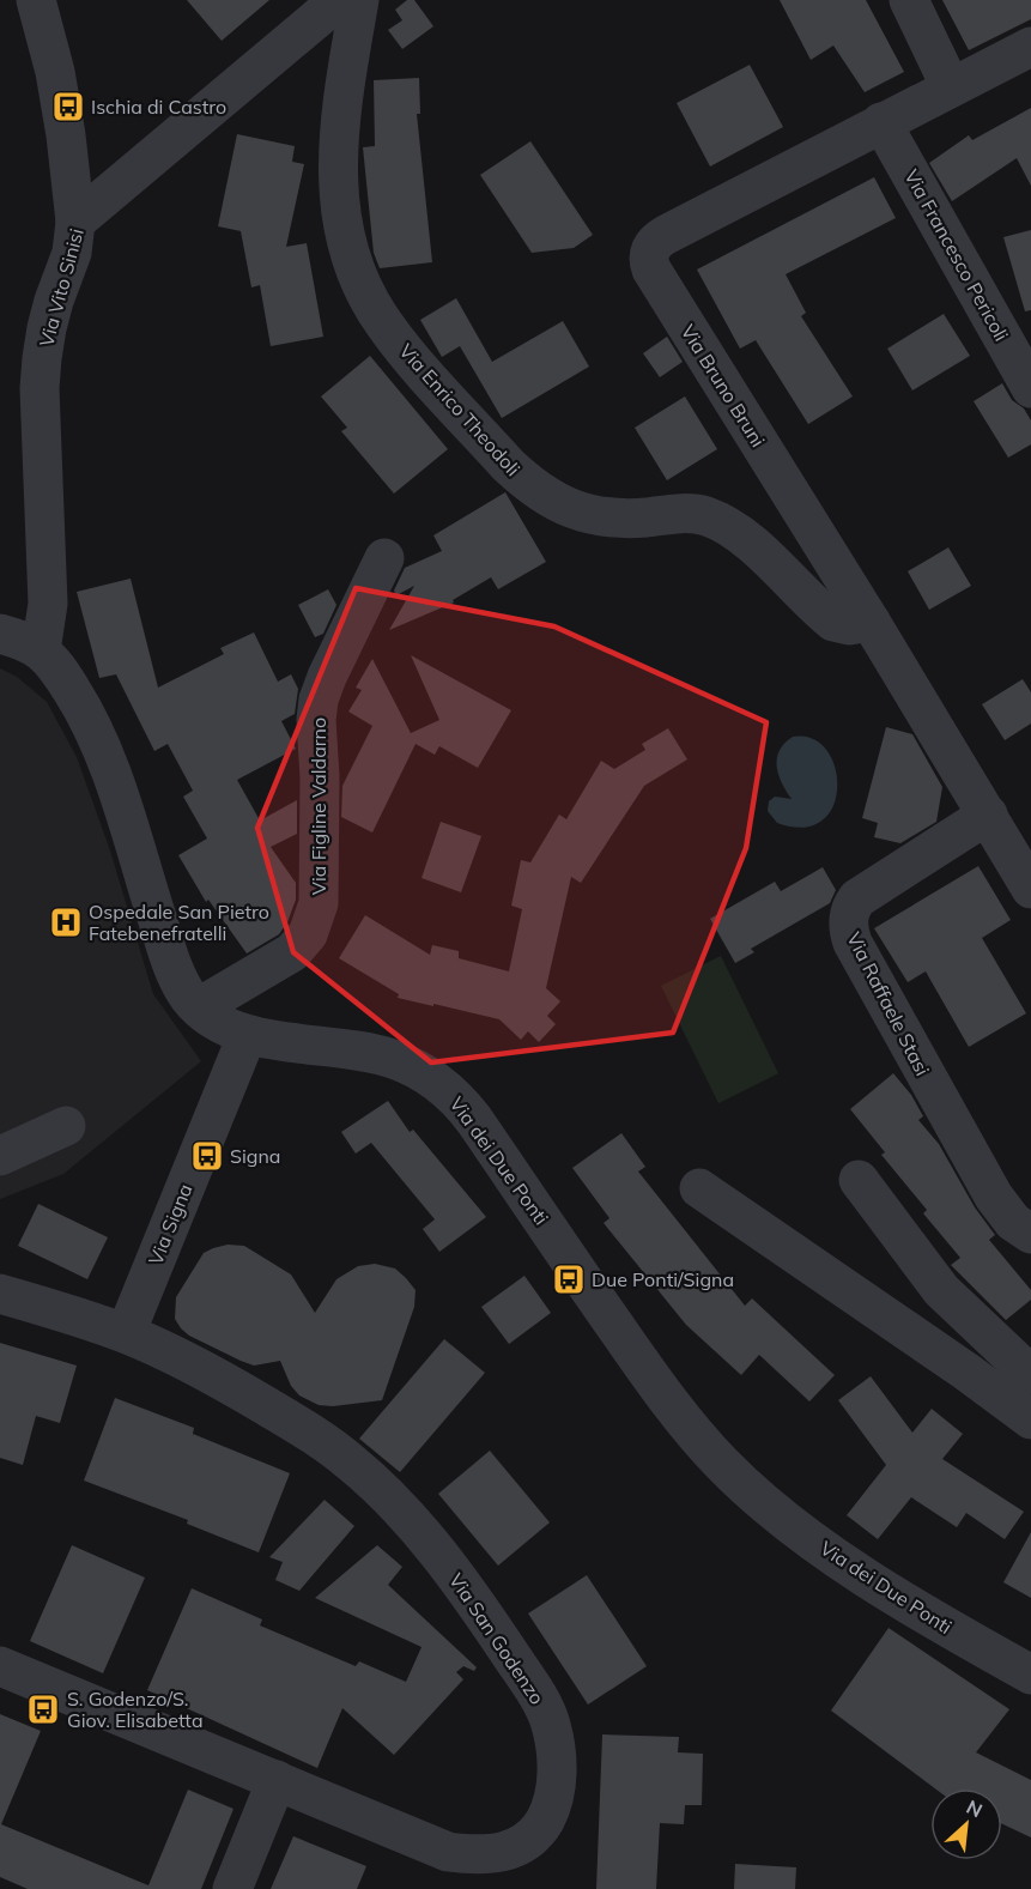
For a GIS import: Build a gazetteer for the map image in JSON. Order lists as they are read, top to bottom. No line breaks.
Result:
{"streets":{"street":["Via Francesco Pericoli","Via Vito Sinisi","Via Bruno Bruni","Via Enrico Theodoli","Via Figline Valdarno","Via Raffaele Stasi","Via dei Due Ponti","Via Signa","Via San Godenzo"]},"crossings":[["Via Francesco Pericoli","Via Bruno Bruni"],["Via Vito Sinisi","Via dei Due Ponti"],["Via Bruno Bruni","Via Enrico Theodoli"],["Via Bruno Bruni","Via Raffaele Stasi"],["Via Figline Valdarno","Via dei Due Ponti"],["Via dei Due Ponti","Via Signa"],["Via Signa","Via San Godenzo"]],"places":{"bus stop":["Ischia di Castro","Signa","Due Ponti/Signa","S. Godenzo/S. Giov. Elisabetta"],"hospital":["Ospedale San Pietro Fatebenefratelli"]},"north":"top right"}
